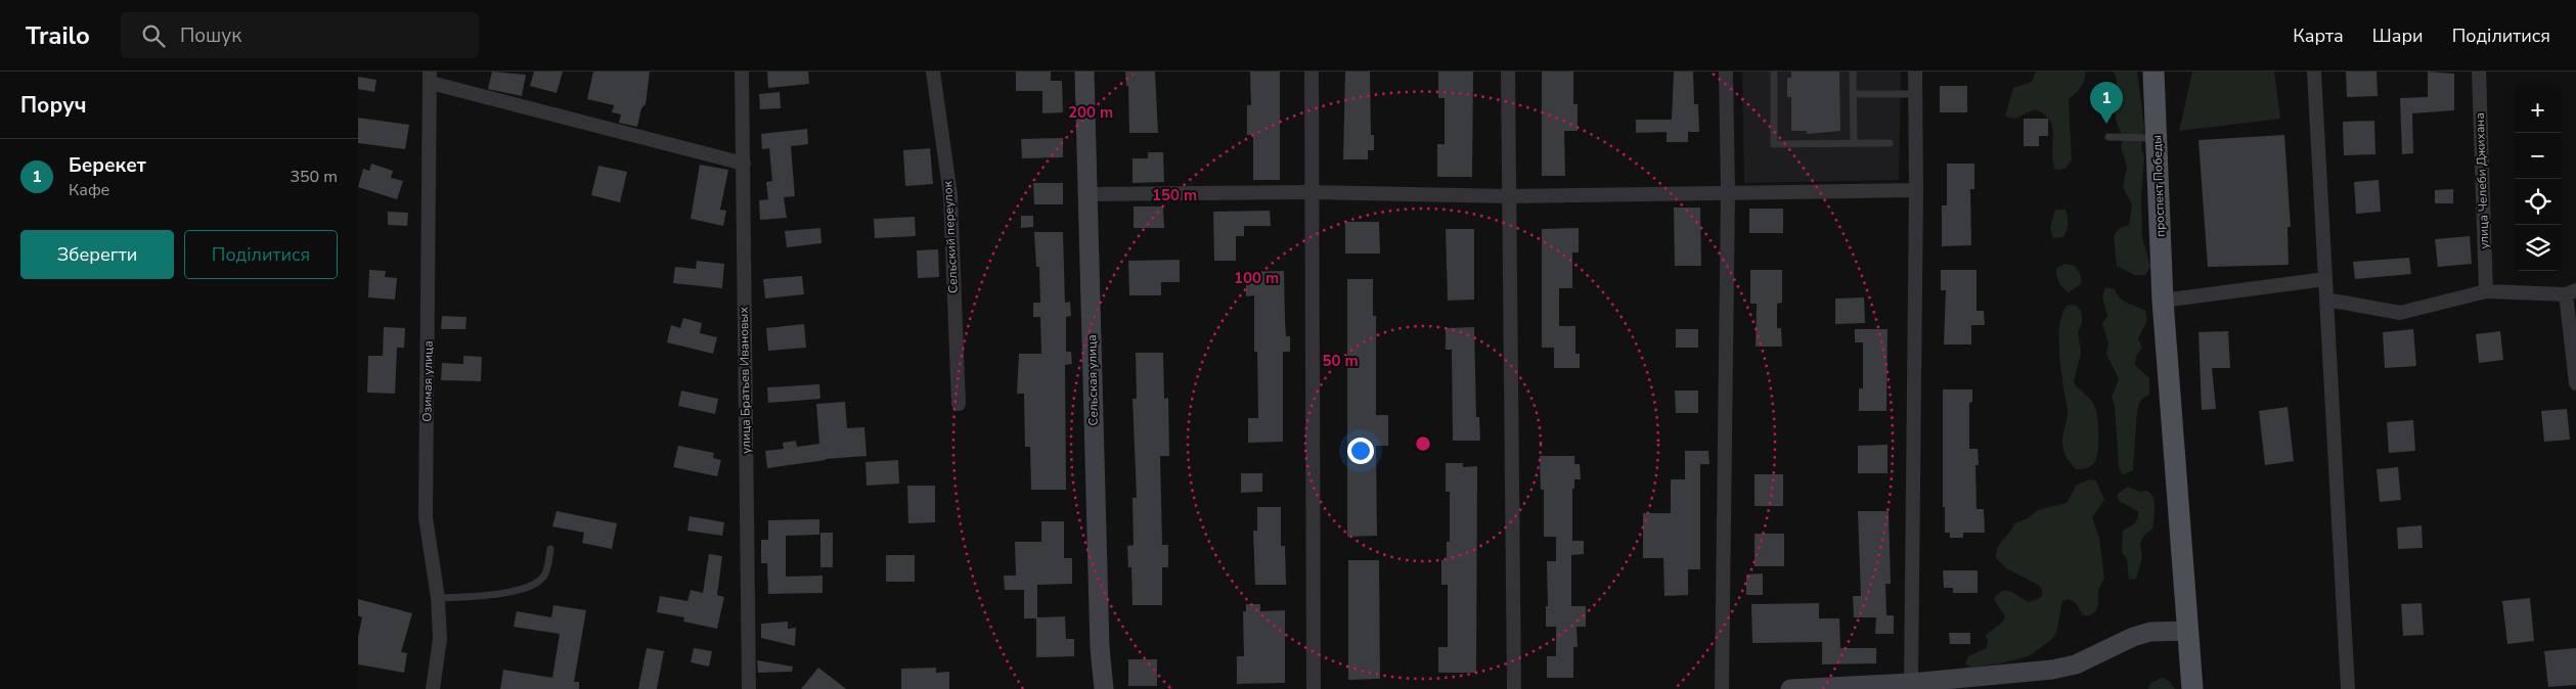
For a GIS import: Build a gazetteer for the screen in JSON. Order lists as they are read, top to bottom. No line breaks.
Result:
{"streets":{"main road":["проспект Победы","Сельская улица"],"street":["улица Челеби Джихана","Сельский переулок","улица Братьев Ивановых","Озимая улица"]},"page":{"header":"Trailo","search":"Пошук","nav":["Карта","Шари","Поділитися"],"heading":"Поруч","pins":"1","map_buttons":["+","−"],"list":[{"mark":"1","name":"Берекет","note":"Кафе","value":"350 m"}],"buttons":["Зберегти","Поділитися"]},"rings":["200 m","150 m","100 m","50 m"]}
